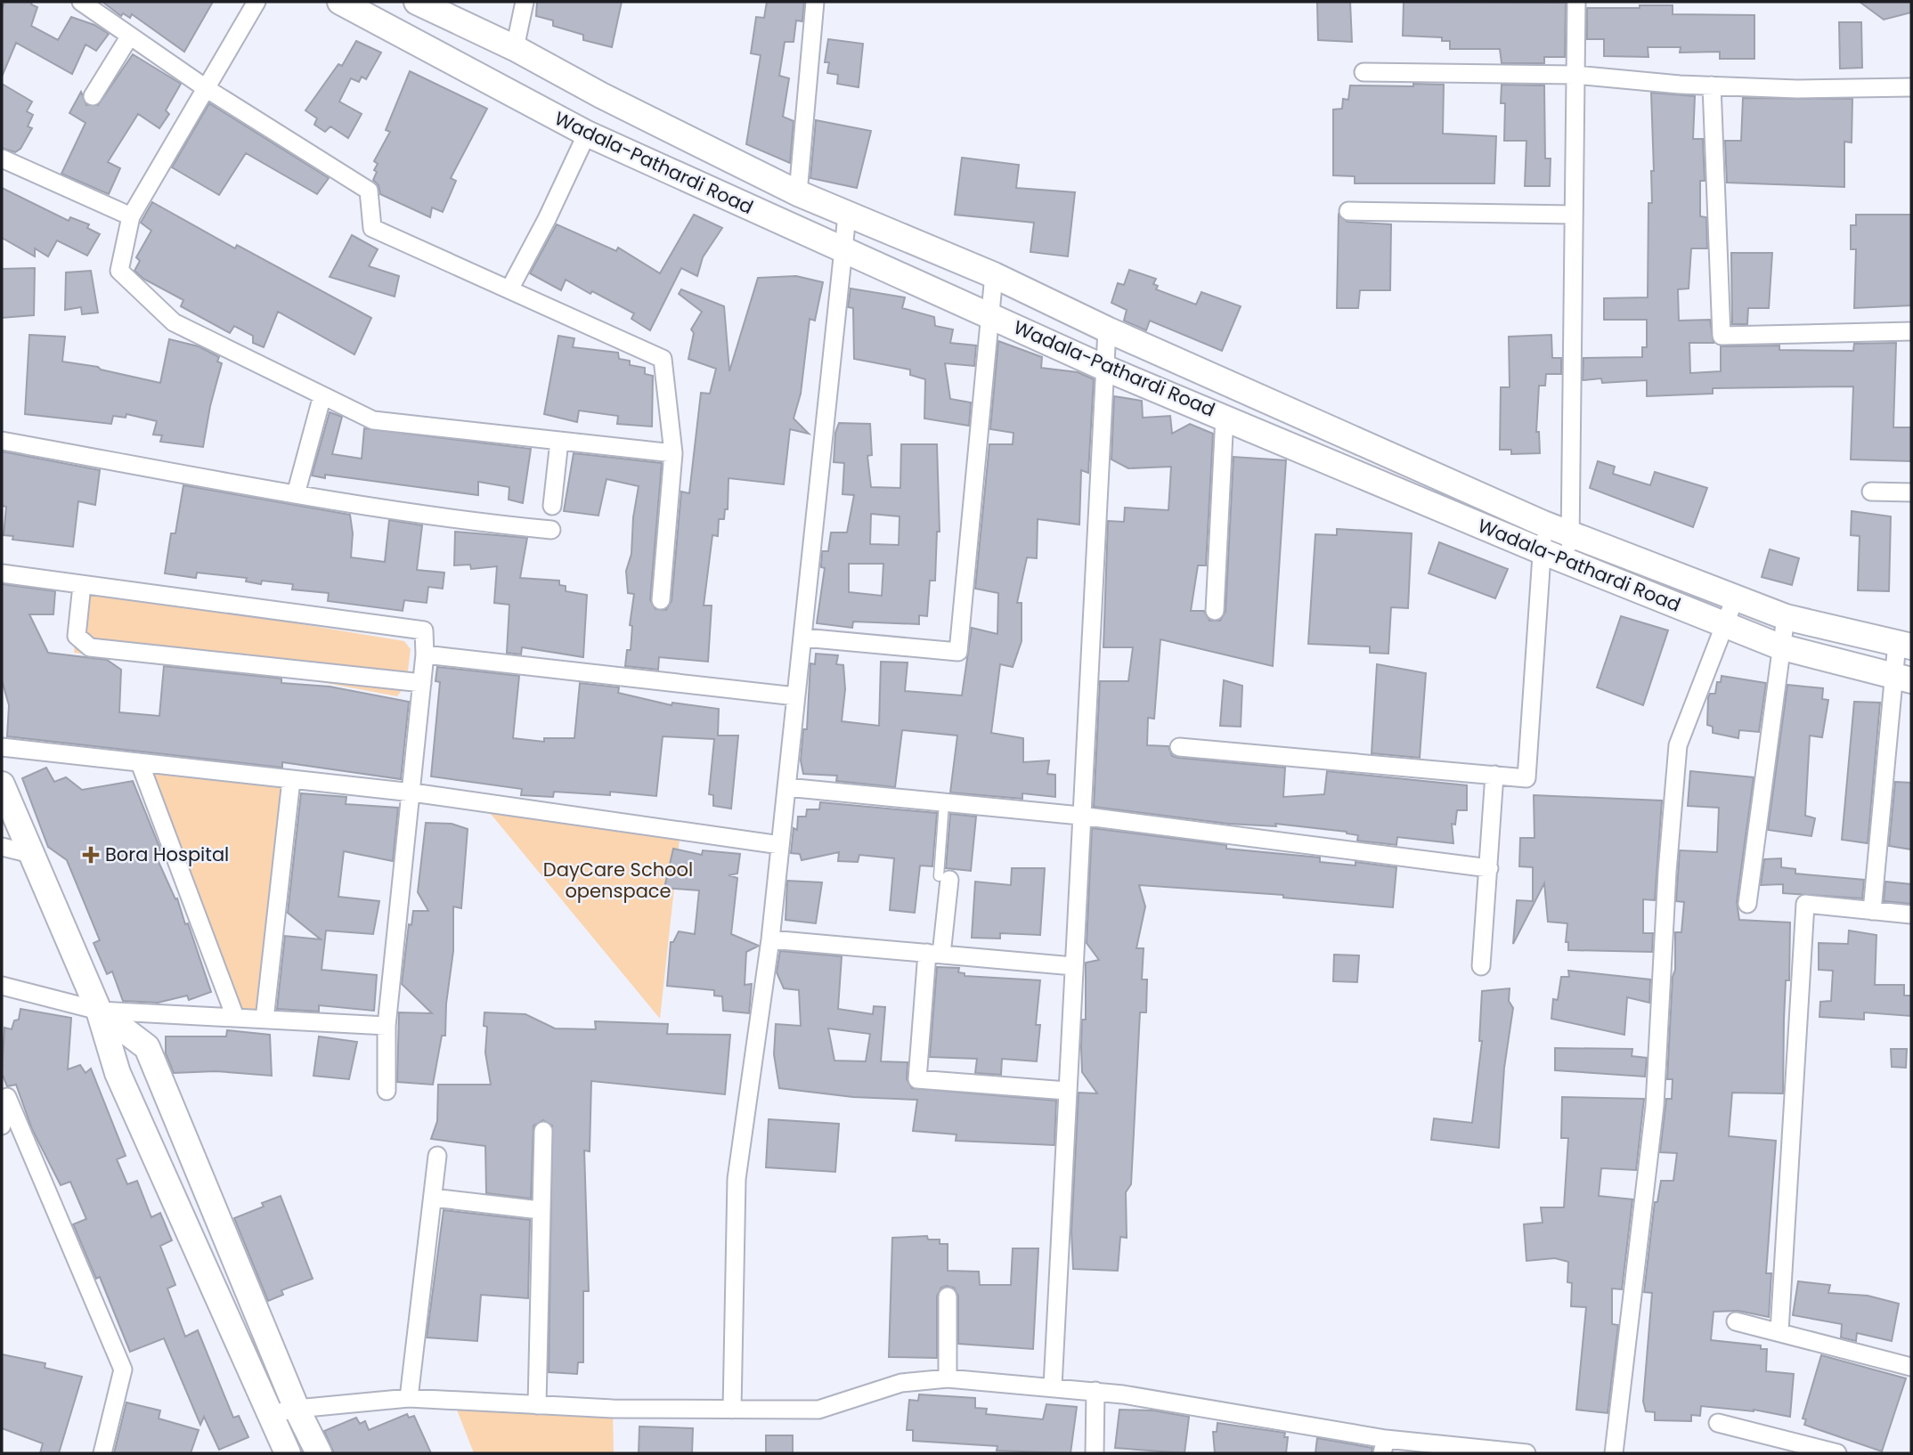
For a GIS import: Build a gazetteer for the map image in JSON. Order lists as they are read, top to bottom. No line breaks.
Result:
{"streets":{"main road":["Wadala-Pathardi Road"]},"parks":["DayCare School openspace"],"places":{"health":["Bora Hospital"]}}
